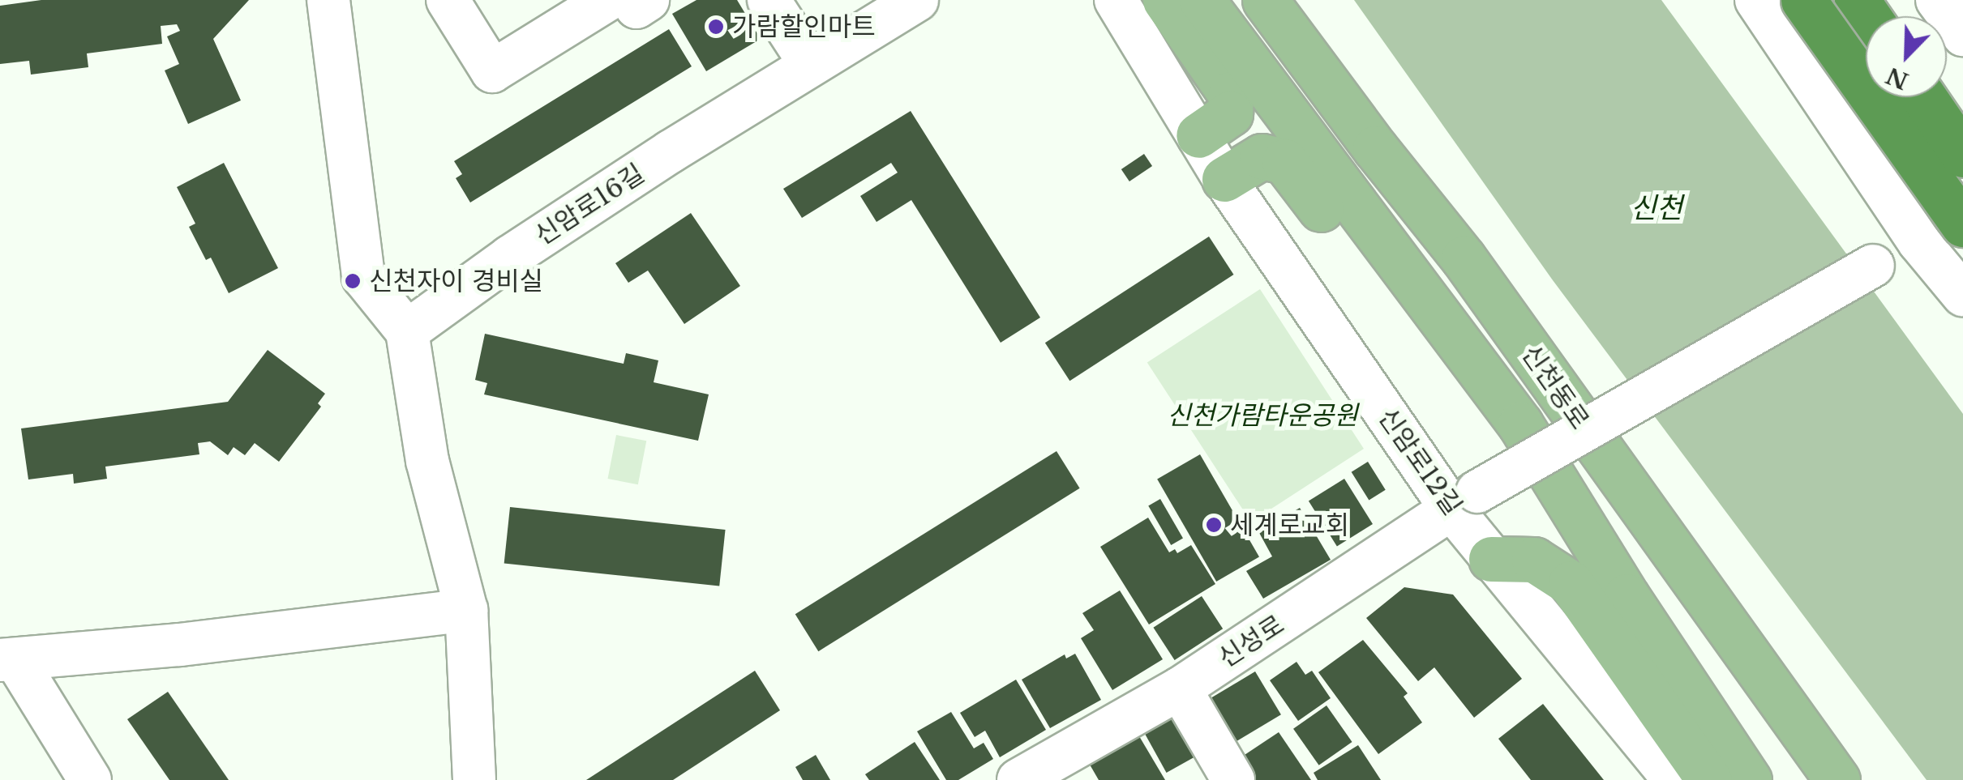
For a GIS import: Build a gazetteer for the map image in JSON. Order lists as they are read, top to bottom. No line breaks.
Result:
{"streets":{"main road":["신천동로"],"street":["신암로16길","신암로12길","신성로"]},"crossings":[["신암로12길","신성로"]],"water":["신천"],"parks":["신천가람타운공원"],"places":["가람할인마트","신천자이 경비실","세계로교회"],"north":"bottom left"}
